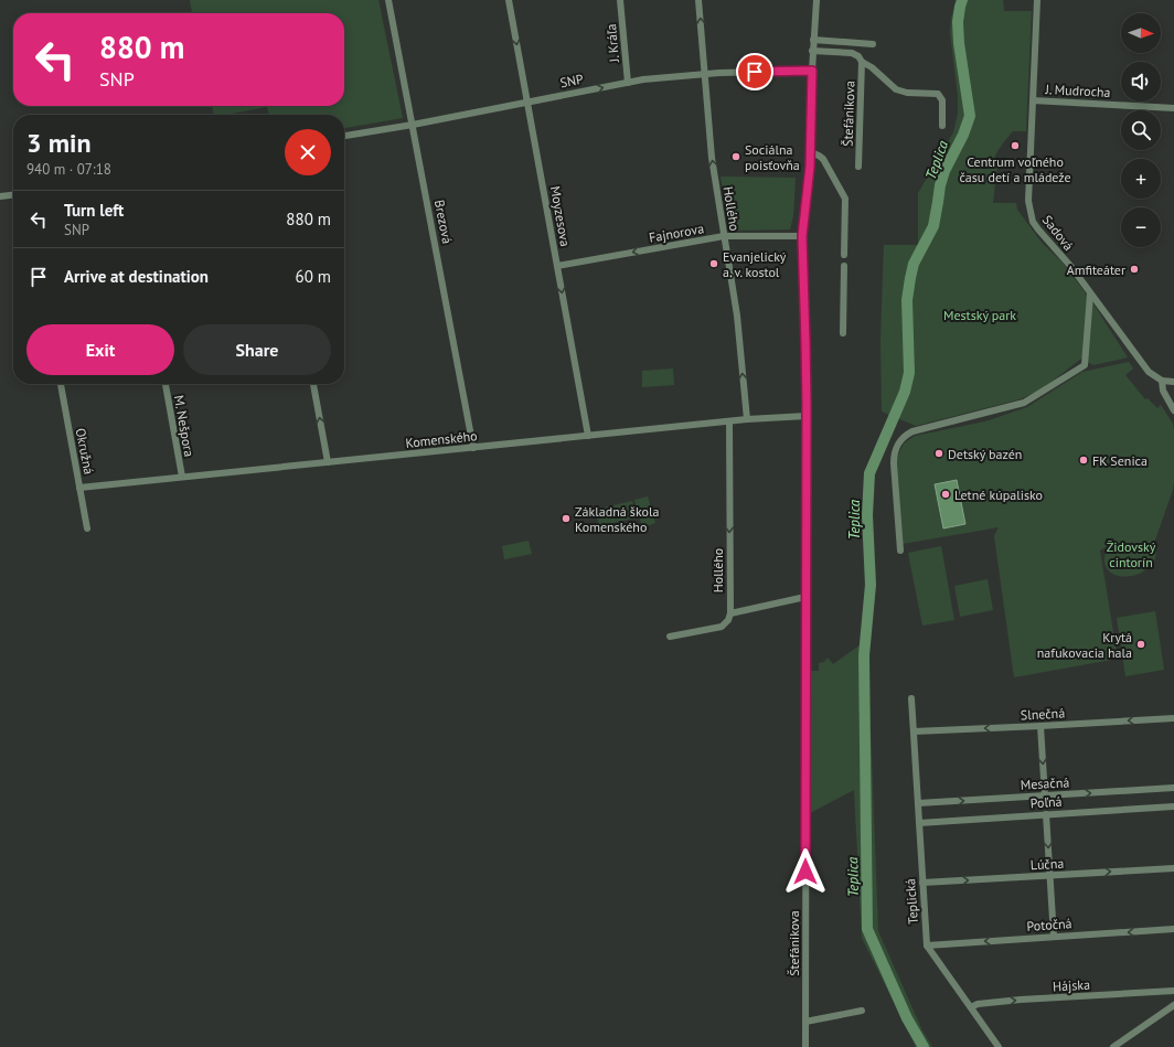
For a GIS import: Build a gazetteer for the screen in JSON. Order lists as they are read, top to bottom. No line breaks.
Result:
{"streets":{"street":["J. Kráľa","SNP","J. Mudrocha","Štefánikova","Hollého","Moyzesova","Brezová","Fajnorova","Sadová","M. Nešpora","Komenského","Okružná","Slnečná","Mesačná","Poľná","Lúčna","Teplická","Potočná","Hájska"]},"crossings":[["J. Kráľa","SNP"],["SNP","Štefánikova"],["SNP","Hollého"],["SNP","Moyzesova"],["SNP","Brezová"],["J. Mudrocha","Sadová"],["Štefánikova","Fajnorova"],["Štefánikova","Komenského"],["Hollého","Fajnorova"],["Hollého","Komenského"],["Moyzesova","Fajnorova"],["Moyzesova","Komenského"],["Brezová","Komenského"],["M. Nešpora","Komenského"],["Komenského","Okružná"],["Slnečná","Teplická"],["Mesačná","Teplická"],["Poľná","Teplická"],["Lúčna","Teplická"],["Teplická","Potočná"]],"one_way":["Moyzesova","Fajnorova","Slnečná","Mesačná","Lúčna","Potočná","Hájska"],"water":["Teplica"],"parks":["Mestský park","Židovský cintorín"],"places":["Centrum voľného času detí a mládeže","Sociálna poisťovňa","Evanjelický a. v. kostol","Amfiteáter","Detský bazén","FK Senica","Letné kúpalisko","Základná škola Komenského","Krytá nafukovacia hala"],"north":"right","page":{"map_buttons":["+","−"],"turn":["880 m","SNP"],"heading":["3 min","940 m · 07:18"],"list":[{"name":"Turn left","note":"SNP","value":"880 m"},{"name":"Arrive at destination","value":"60 m"}],"buttons":["Exit","Share"]}}
